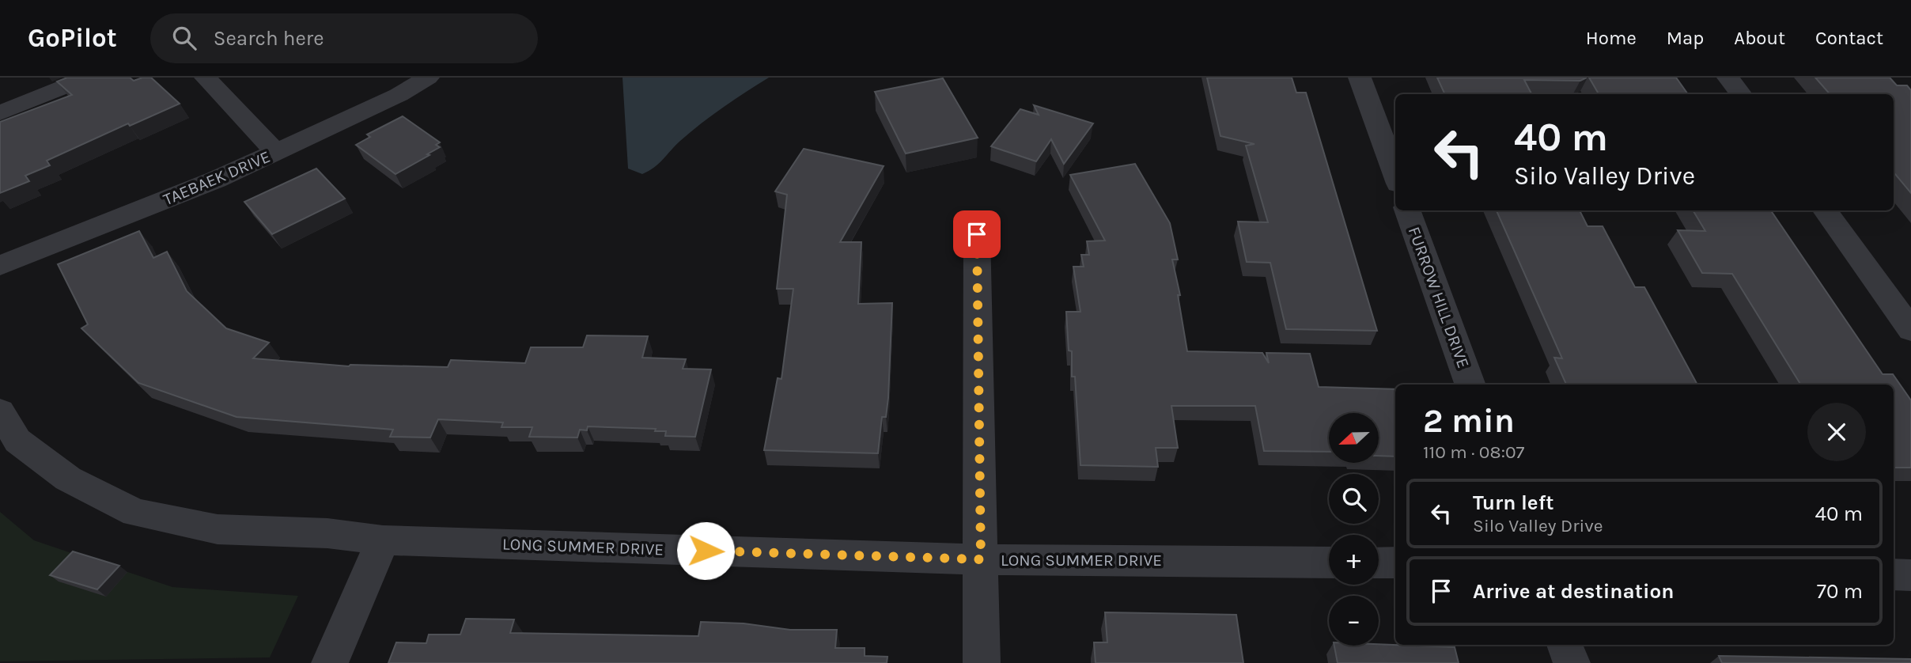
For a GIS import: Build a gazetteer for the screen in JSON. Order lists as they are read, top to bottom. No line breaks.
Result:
{"streets":{"street":["TAEBAEK DRIVE","FURROW HILL DRIVE","LONG SUMMER DRIVE"]},"north":"left","page":{"header":"GoPilot","search":"Search here","nav":["Home","Map","About","Contact"],"turn":["40 m","Silo Valley Drive"],"heading":["2 min","110 m · 08:07"],"map_buttons":["+","−"],"list":[{"name":"Turn left","note":"Silo Valley Drive","value":"40 m"},{"name":"Arrive at destination","value":"70 m"}]}}
